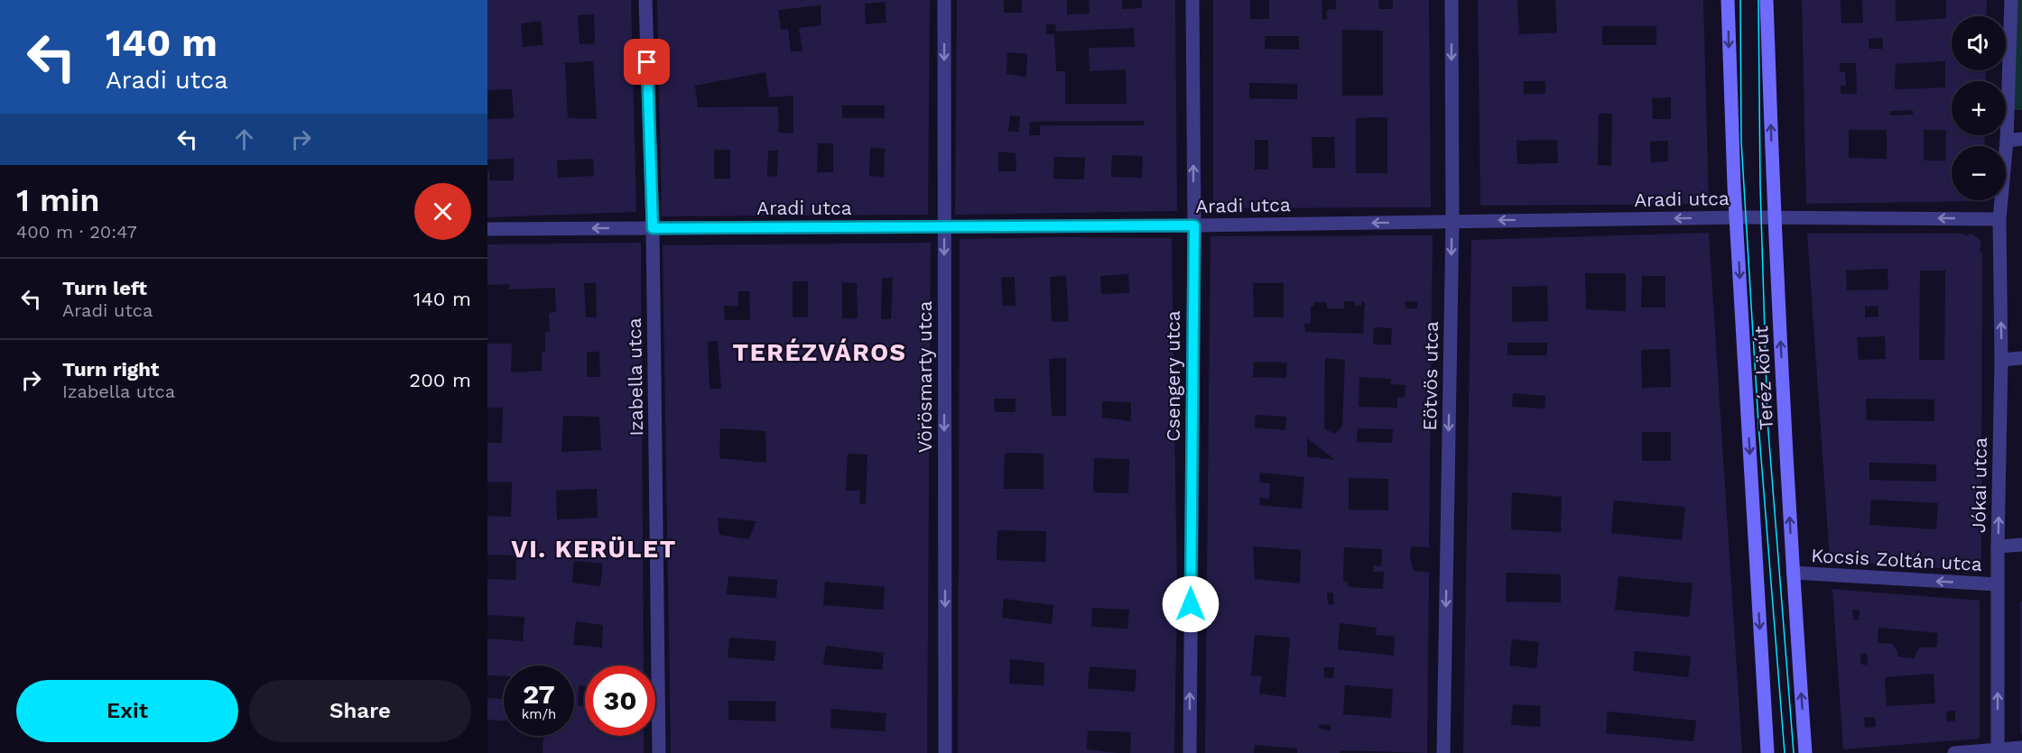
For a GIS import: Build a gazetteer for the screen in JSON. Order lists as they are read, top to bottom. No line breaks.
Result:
{"streets":{"main road":["Teréz körút"],"street":["Aradi utca","Csengery utca","Eötvös utca","Izabella utca","Vörösmarty utca","Jókai utca","Kocsis Zoltán utca"]},"crossings":[["Aradi utca","Csengery utca"],["Aradi utca","Eötvös utca"],["Aradi utca","Izabella utca"],["Aradi utca","Vörösmarty utca"],["Aradi utca","Teréz körút"],["Aradi utca","Jókai utca"],["Teréz körút","Kocsis Zoltán utca"],["Jókai utca","Kocsis Zoltán utca"]],"one_way":["Aradi utca","Csengery utca","Eötvös utca","Vörösmarty utca","Jókai utca","Kocsis Zoltán utca"],"districts":["TERÉZVÁROS","VI. KERÜLET"],"page":{"turn":["140 m","Aradi utca"],"map_buttons":["+","−"],"heading":["1 min","400 m · 20:47"],"list":[{"name":"Turn left","note":"Aradi utca","value":"140 m"},{"name":"Turn right","note":"Izabella utca","value":"200 m"}],"speed":"27 km/h","limit":"30","buttons":["Exit","Share"]}}
